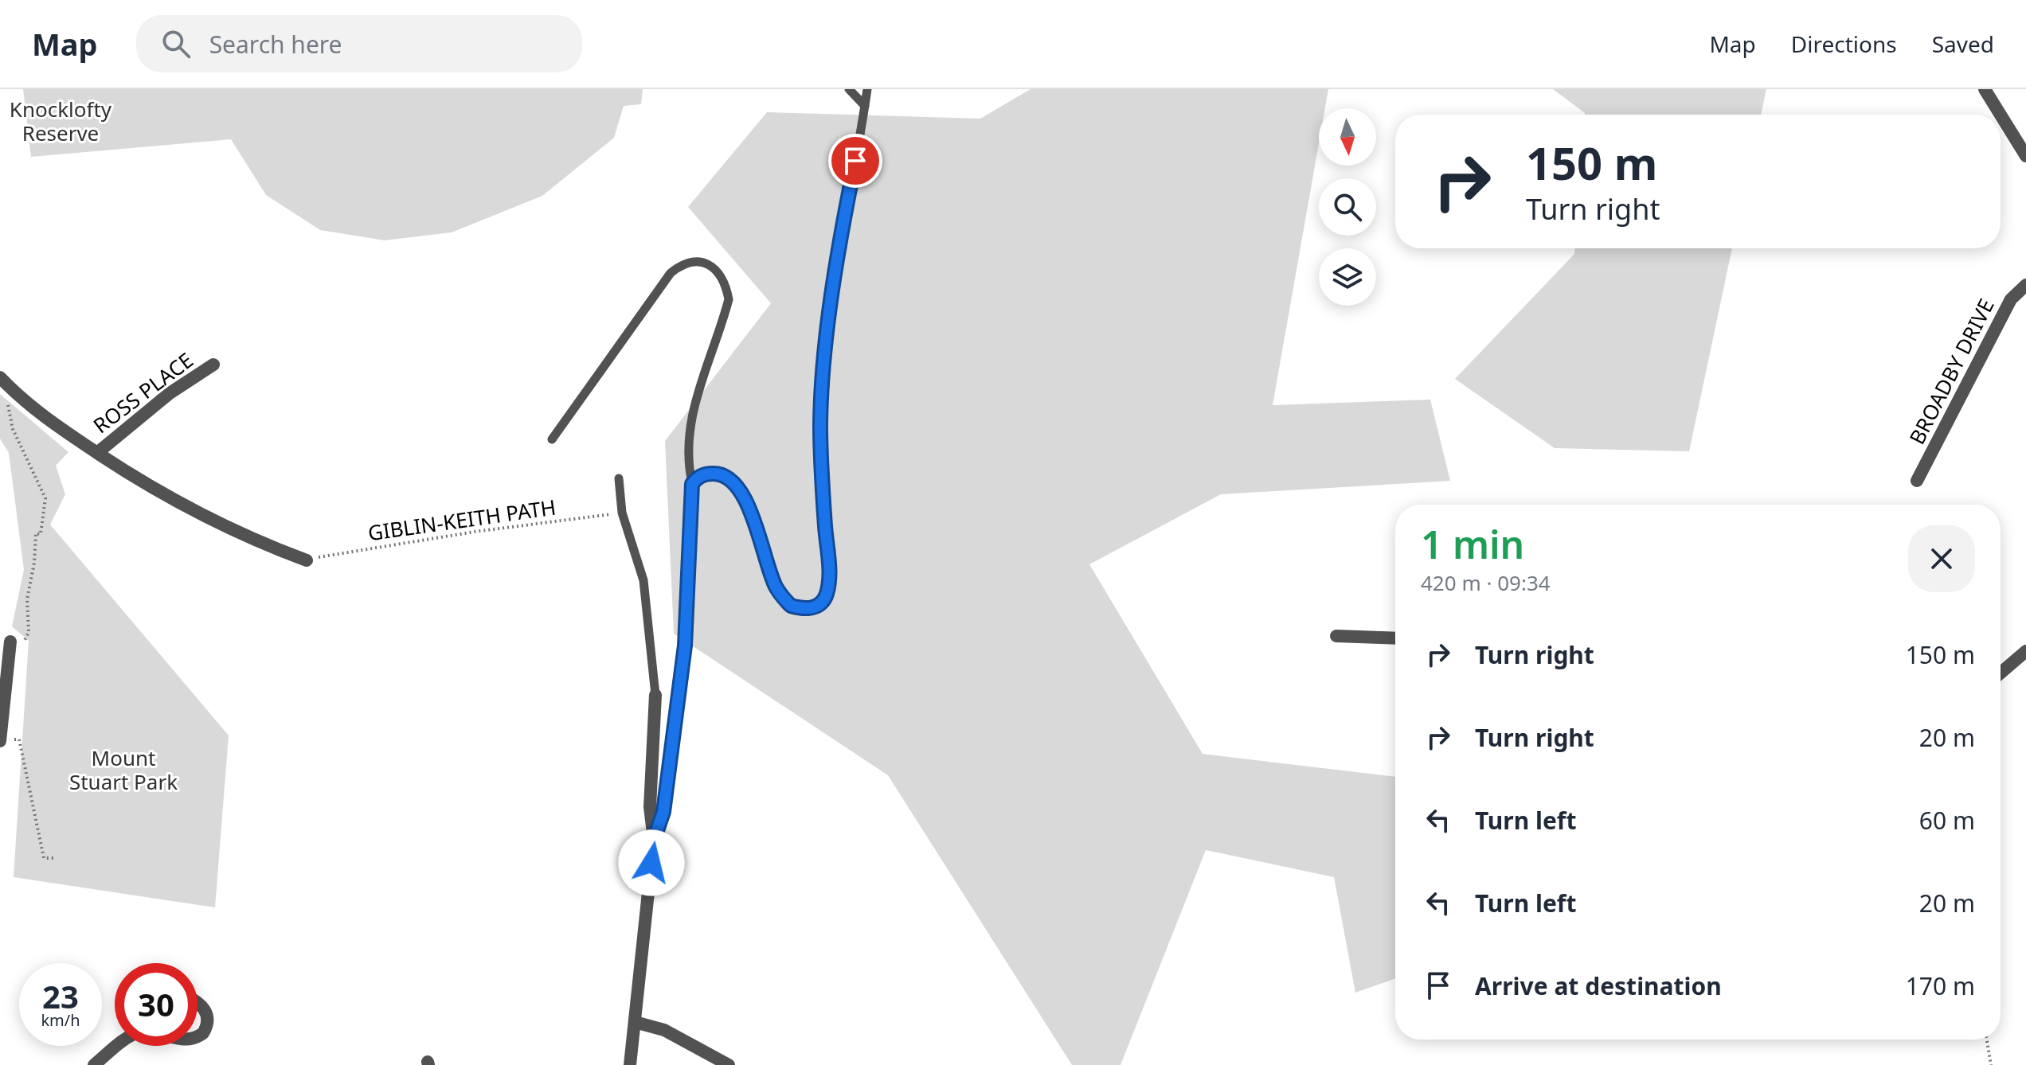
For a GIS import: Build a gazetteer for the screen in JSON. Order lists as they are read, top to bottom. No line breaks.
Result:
{"streets":{"street":["BROADBY DRIVE","ROSS PLACE"],"path":["GIBLIN-KEITH PATH"]},"parks":["Knocklofty Reserve","Mount Stuart Park"],"north":"bottom","page":{"header":"Map","search":"Search here","nav":["Map","Directions","Saved"],"turn":["150 m","Turn right"],"heading":["1 min","420 m · 09:34"],"list":[{"name":"Turn right","value":"150 m"},{"name":"Turn right","value":"20 m"},{"name":"Turn left","value":"60 m"},{"name":"Turn left","value":"20 m"},{"name":"Arrive at destination","value":"170 m"}],"speed":"23 km/h","limit":"30"}}
